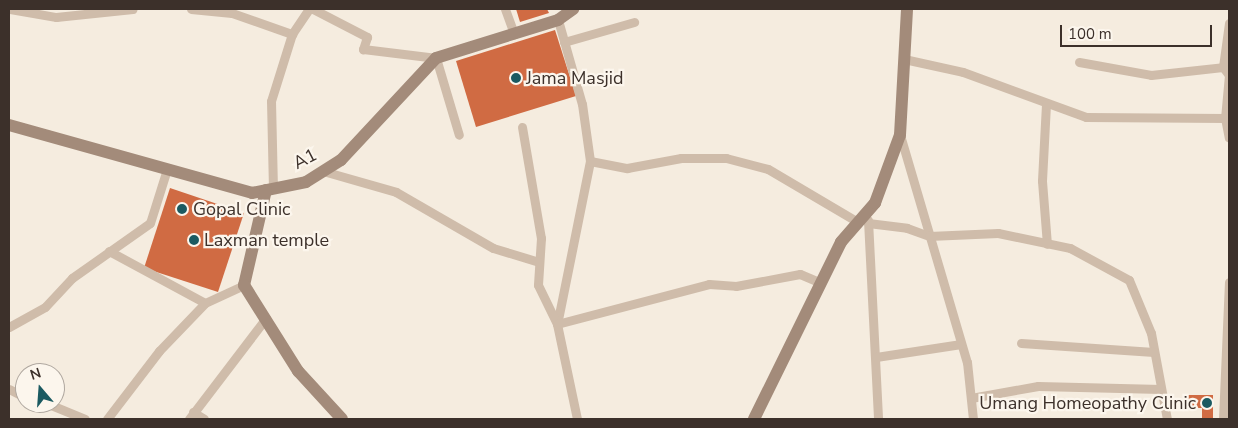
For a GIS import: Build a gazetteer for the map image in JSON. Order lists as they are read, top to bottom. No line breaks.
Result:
{"streets":{"street":["A1"]},"places":["Jama Masjid","Gopal Clinic","Laxman temple","Umang Homeopathy Clinic"],"scale_bar":"100 m","north":"top"}
